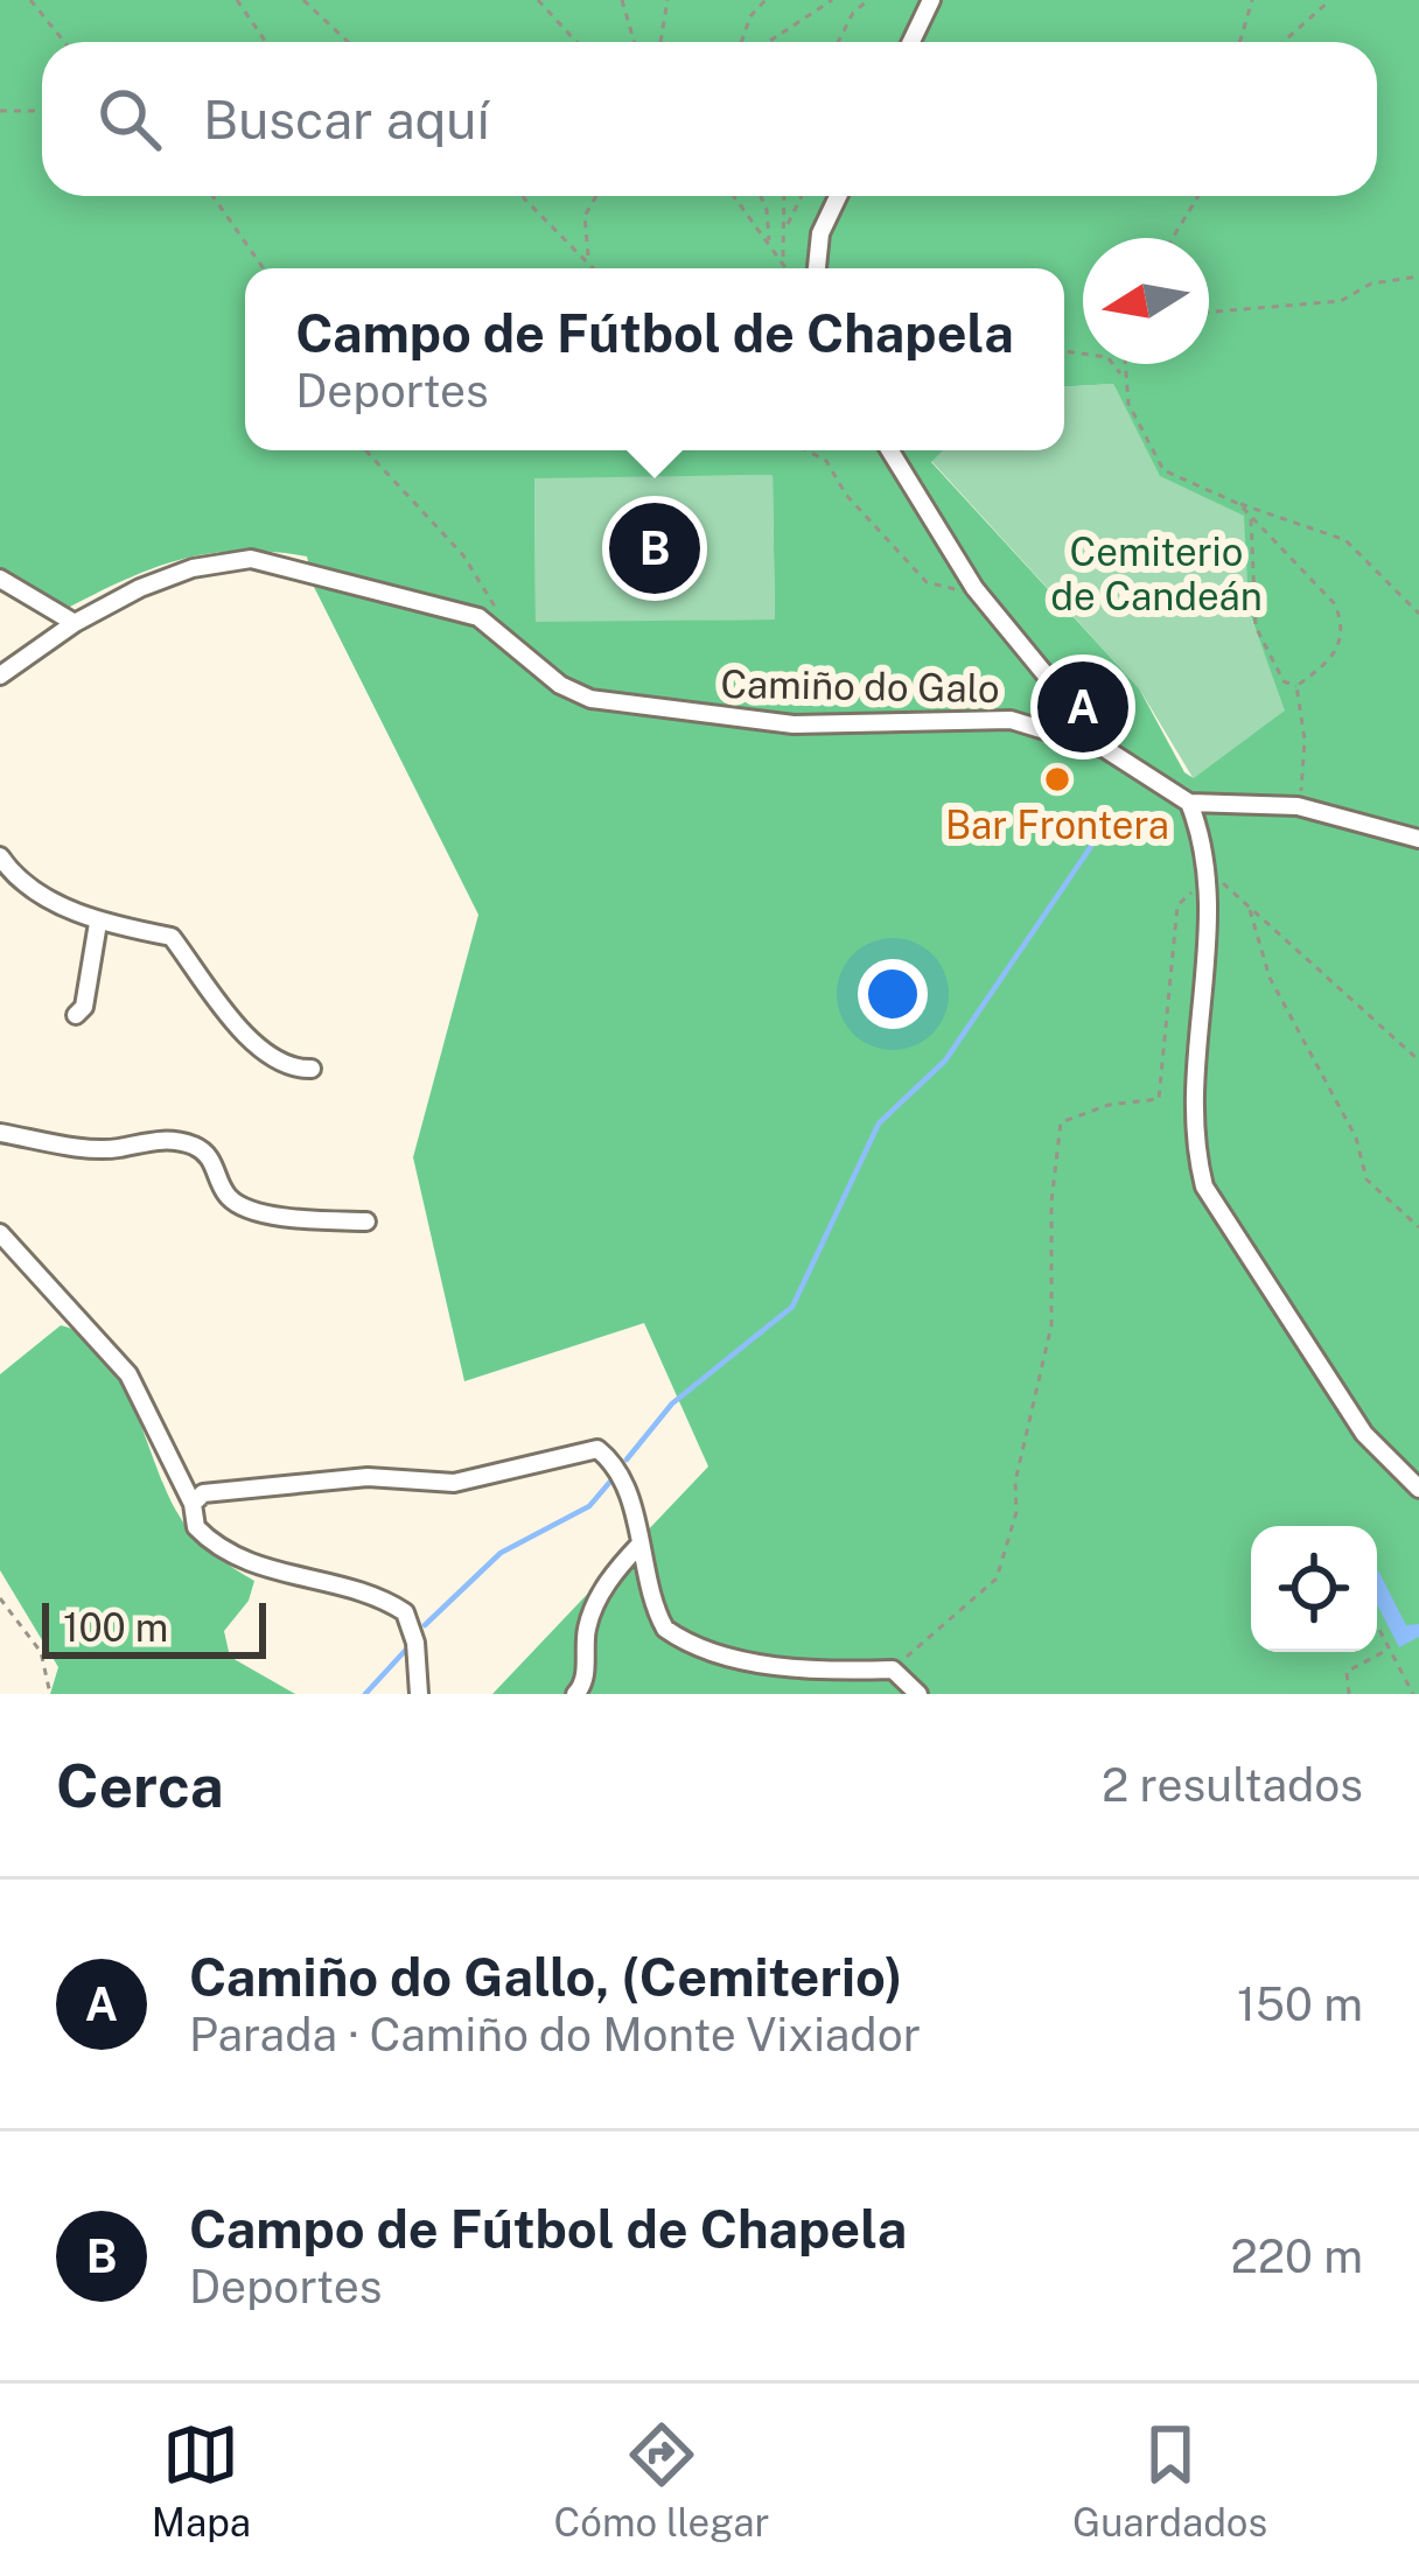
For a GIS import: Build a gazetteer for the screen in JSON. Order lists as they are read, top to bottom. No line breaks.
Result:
{"streets":{"street":["Camiño do Galo"]},"parks":["Cemiterio de Candeán"],"places":["Bar Frontera"],"scale_bar":"100 m","north":"left","page":{"search":"Buscar aquí","popup":["Campo de Fútbol de Chapela","Deportes"],"pins":["B","A"],"scale":"100 m","heading":["Cerca","2 resultados"],"list":[{"mark":"A","name":"Camiño do Gallo, (Cemiterio)","note":"Parada · Camiño do Monte Vixiador","value":"150 m"},{"mark":"B","name":"Campo de Fútbol de Chapela","note":"Deportes","value":"220 m"}],"nav":["Mapa","Cómo llegar","Guardados"]}}
